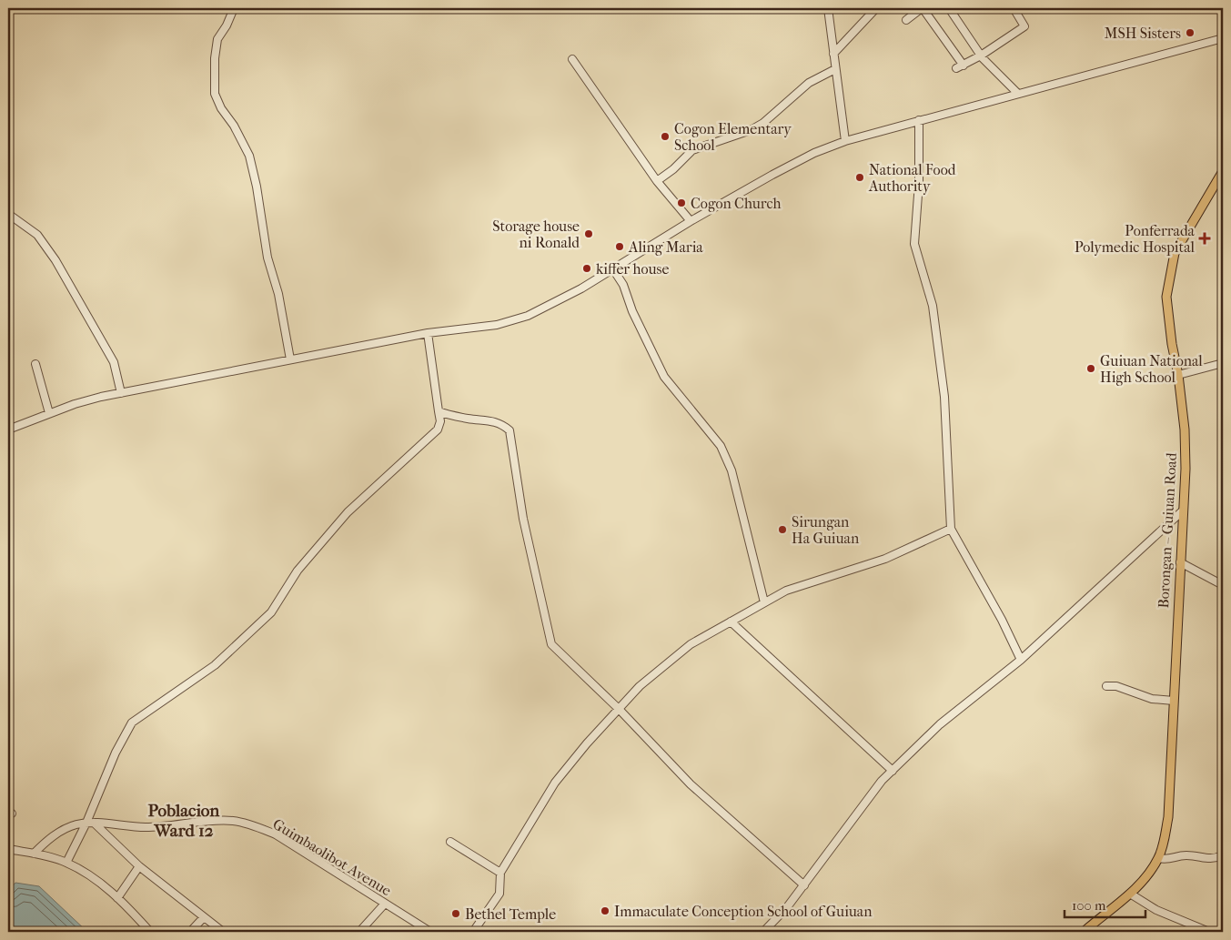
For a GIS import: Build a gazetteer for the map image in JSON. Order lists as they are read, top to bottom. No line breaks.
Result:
{"streets":{"main road":["Borongan – Guiuan Road"],"street":["Guimbaolibot Avenue"]},"districts":["Poblacion Ward 12"],"places":{"other":["MSH Sisters","Cogon Elementary School","National Food Authority","Cogon Church","Storage house ni Ronald","Aling Maria","kiffer house","Guiuan National High School","Sirungan Ha Guiuan","Immaculate Conception School of Guiuan","Bethel Temple"],"health":["Ponferrada Polymedic Hospital"]},"scale_bar":"100 m"}
